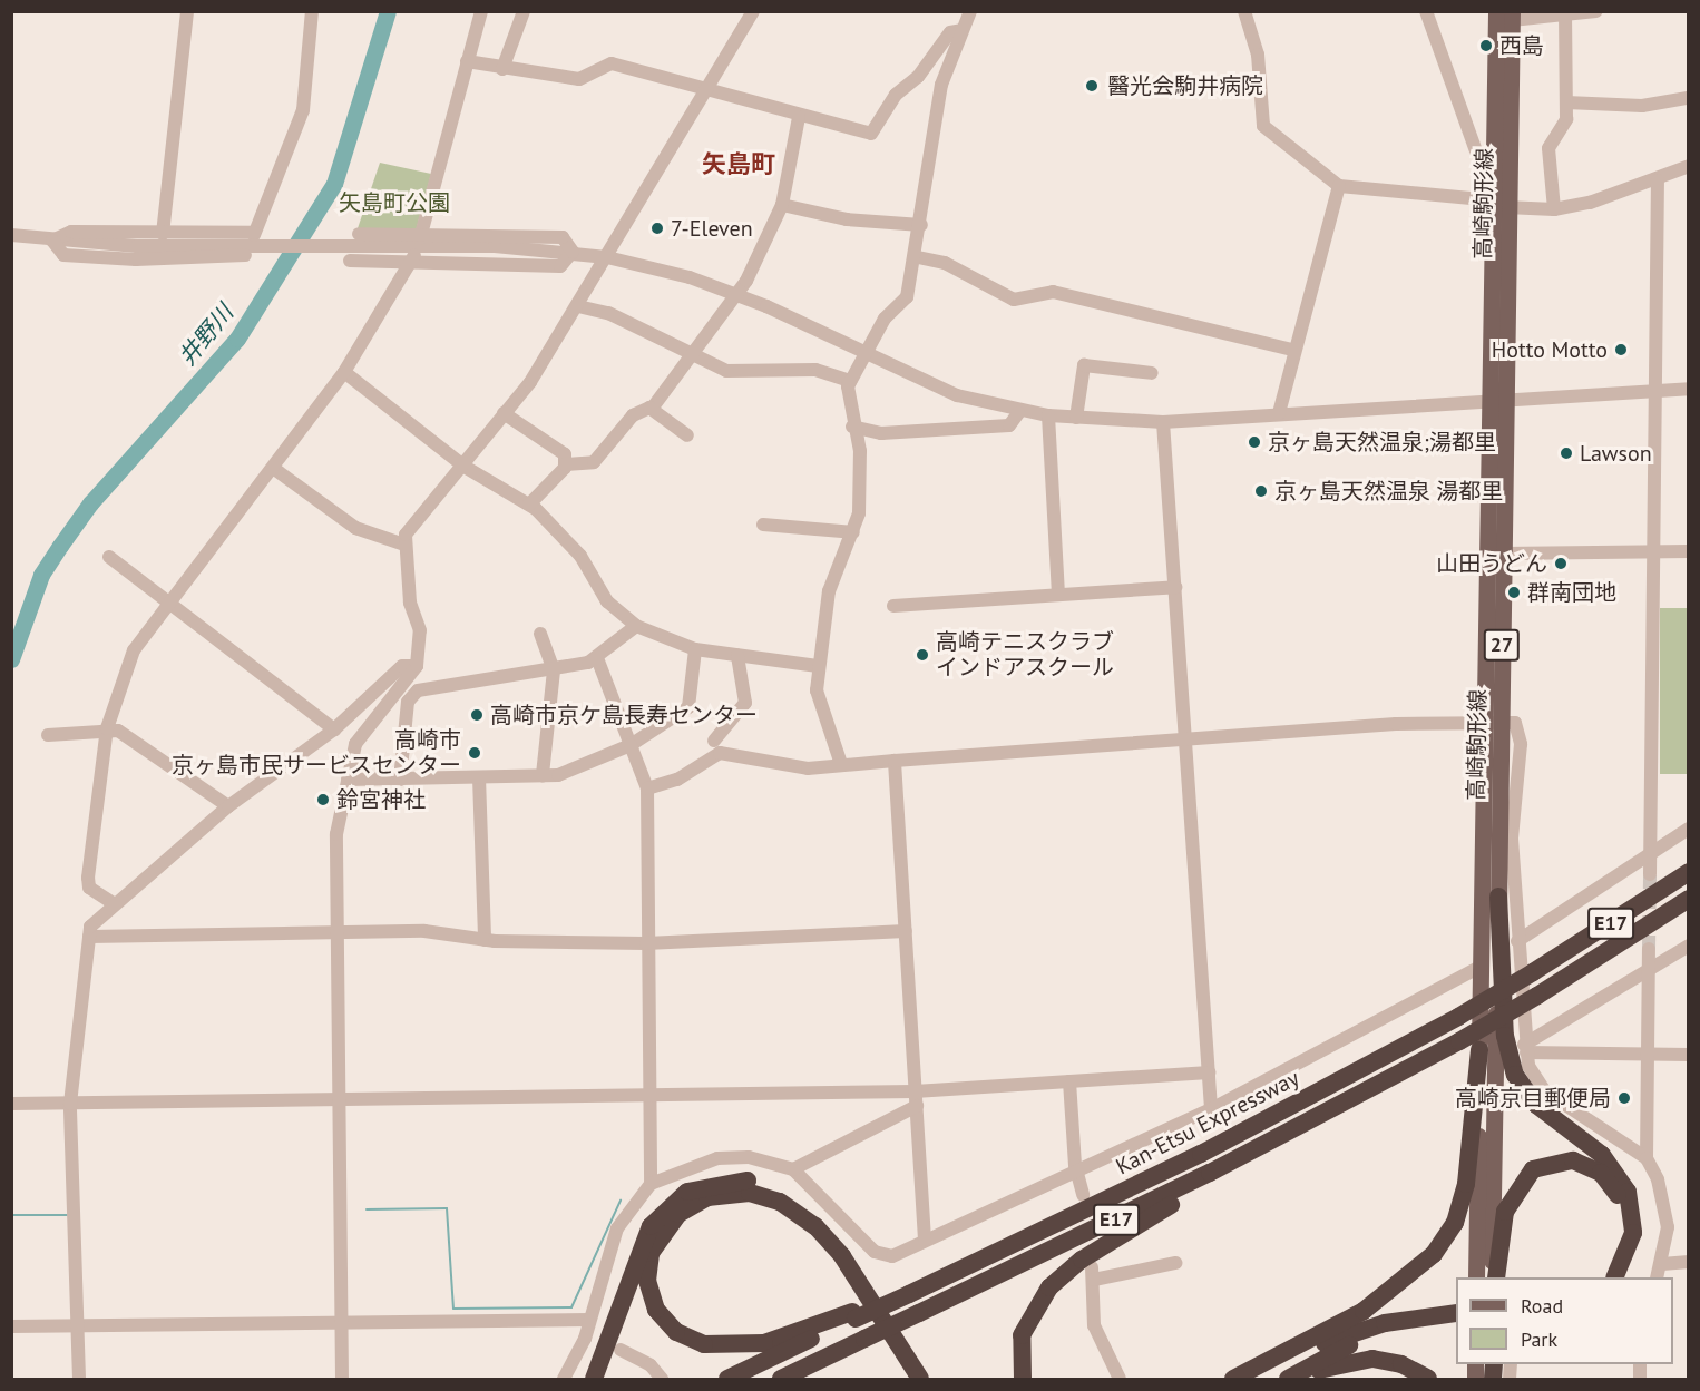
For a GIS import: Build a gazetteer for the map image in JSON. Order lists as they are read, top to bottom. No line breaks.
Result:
{"streets":{"highway":["E17","Kan-Etsu Expressway"],"main road":["高崎駒形線","27"]},"districts":["矢島町"],"water":["井野川"],"parks":["矢島町公園"],"places":["西島","醫光会駒井病院","7-Eleven","Hotto Motto","京ヶ島天然温泉;湯都里","Lawson","京ヶ島天然温泉 湯都里","山田うどん","群南団地","高崎テニスクラブ インドアスクール","高崎市京ケ島長寿センター","高崎市 京ヶ島市民サービスセンター","鈴宮神社","高崎京目郵便局"],"legend":["Road","Park"]}
